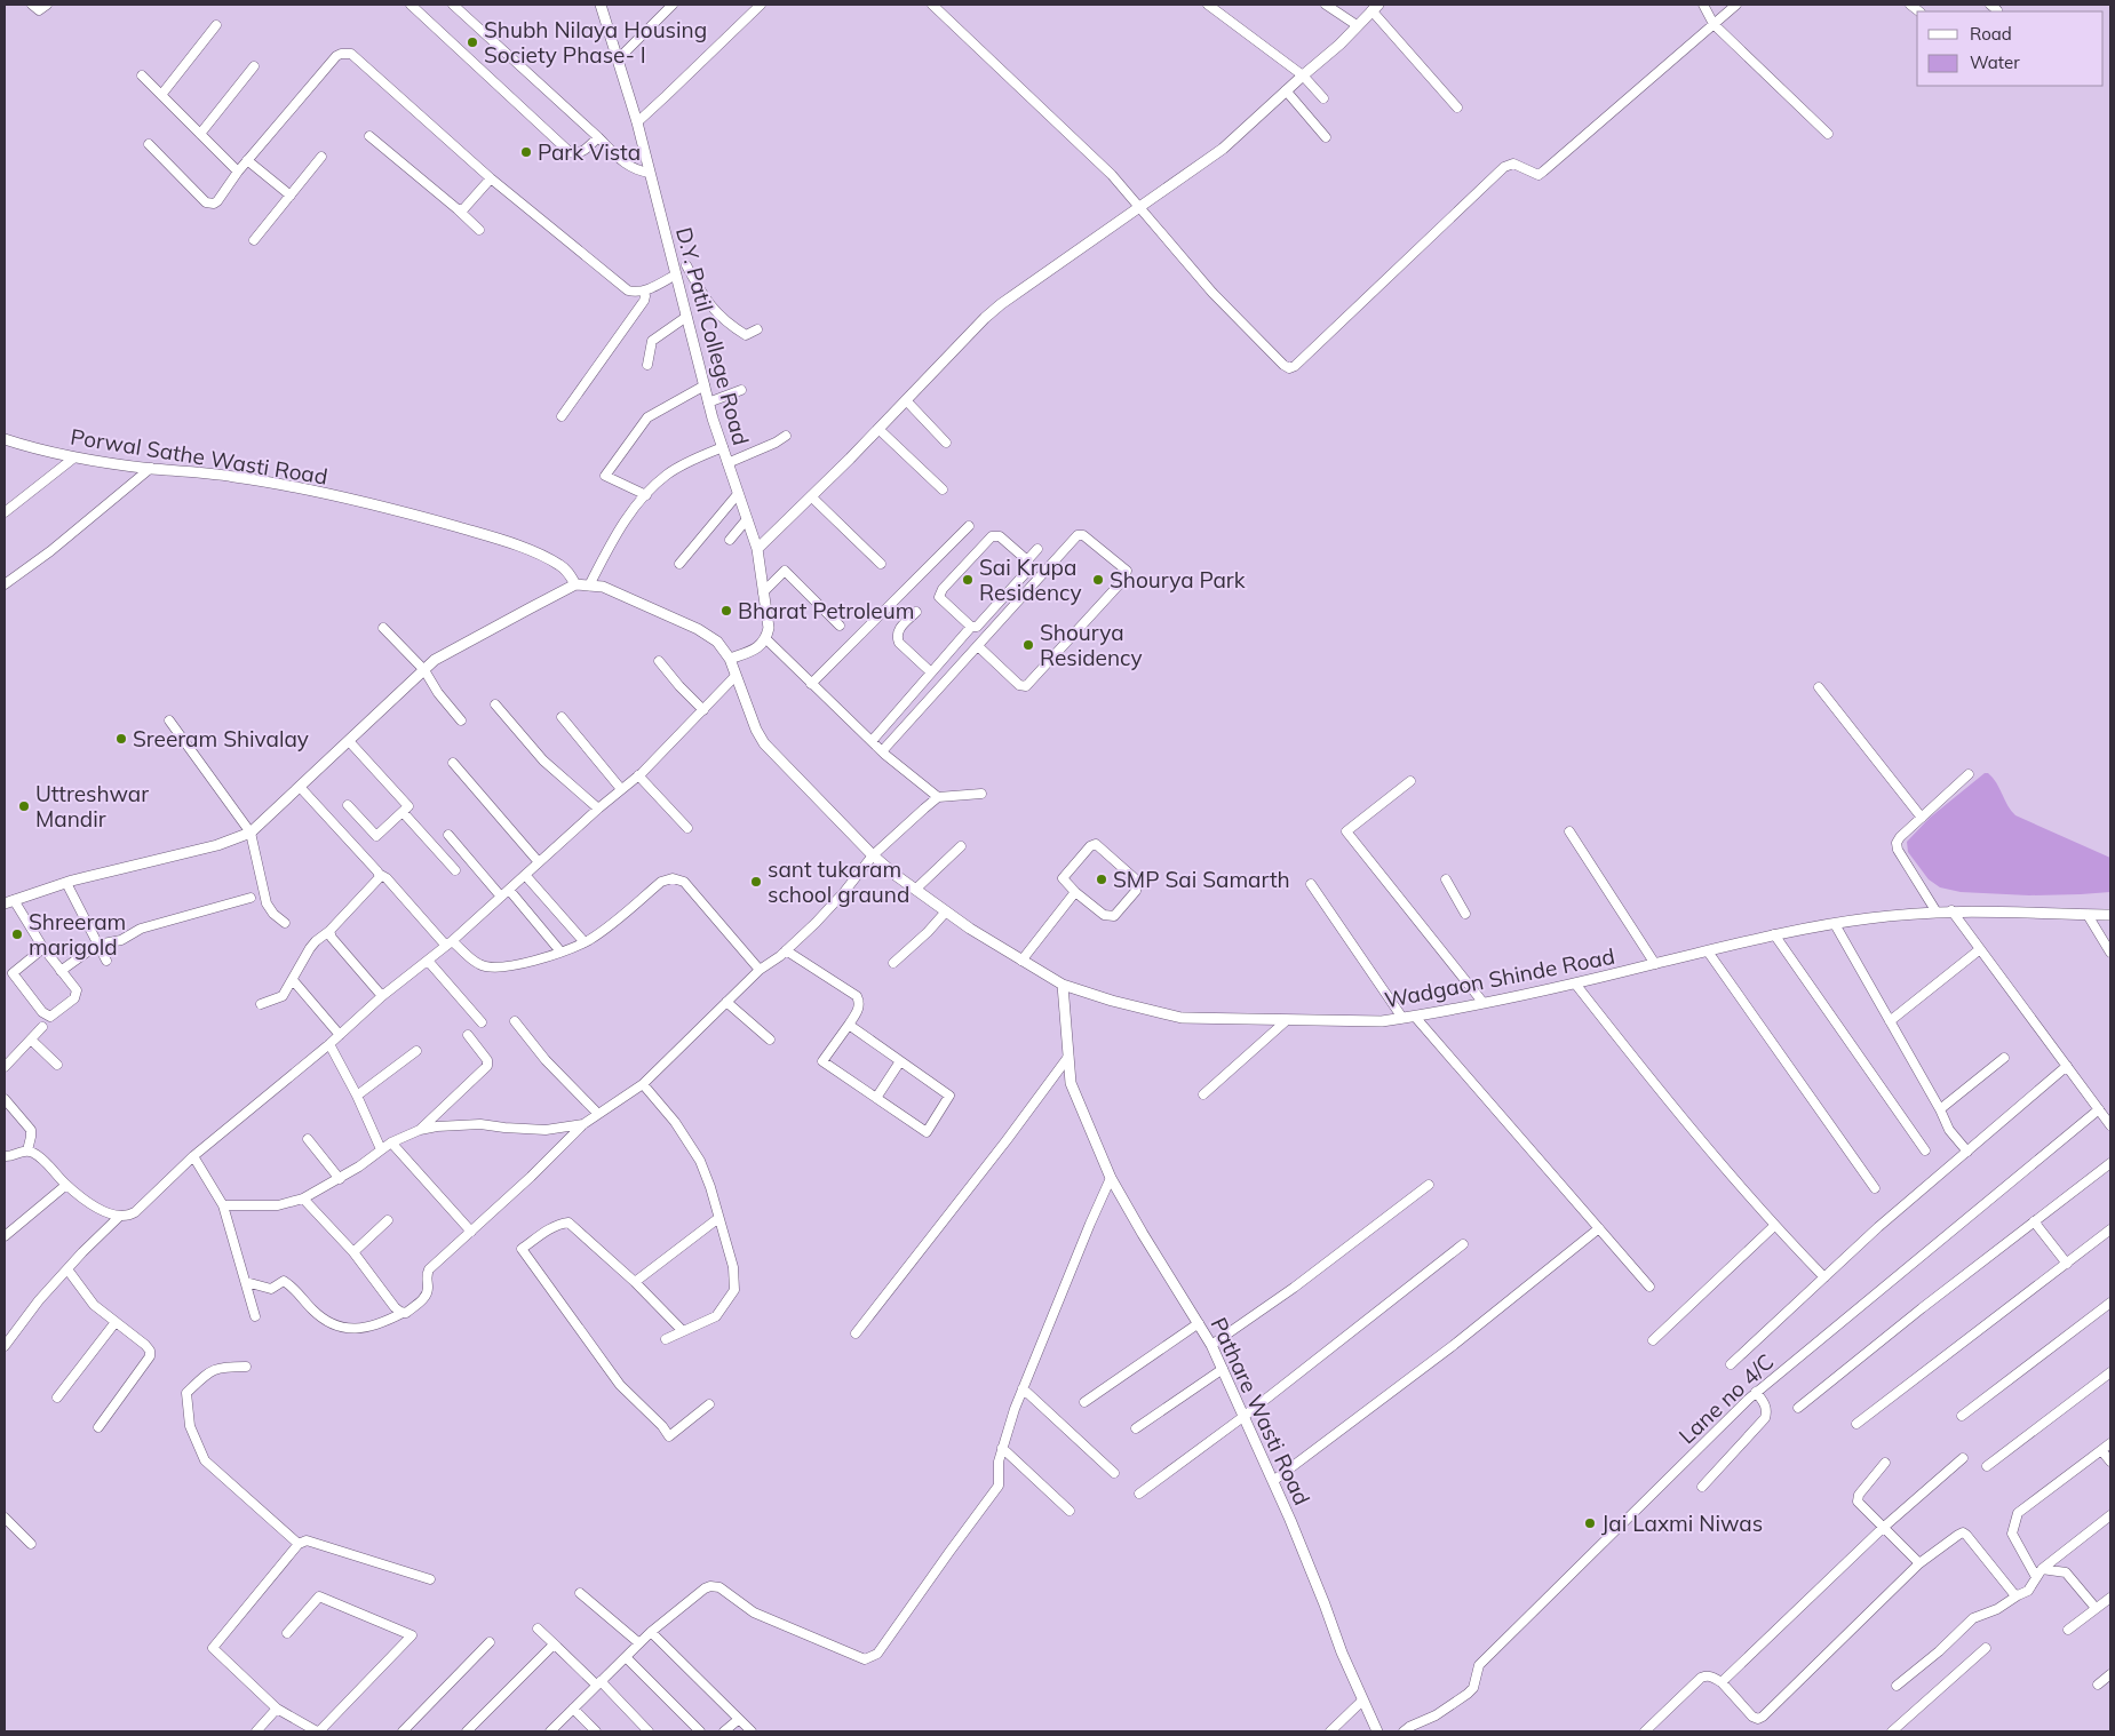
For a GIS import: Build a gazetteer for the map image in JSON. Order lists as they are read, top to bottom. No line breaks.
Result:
{"streets":{"street":["D.Y. Patil College Road","Porwal Sathe Wasti Road","Wadgaon Shinde Road","Lane no 4/C","Pathare Wasti Road"]},"crossings":[["Wadgaon Shinde Road","Pathare Wasti Road"]],"places":["Shubh Nilaya Housing Society Phase- I","Park Vista","Sai Krupa Residency","Shourya Park","Bharat Petroleum","Shourya Residency","Sreeram Shivalay","Uttreshwar Mandir","SMP Sai Samarth","sant tukaram school graund","Shreeram marigold","Jai Laxmi Niwas"],"legend":["Road","Water"]}
